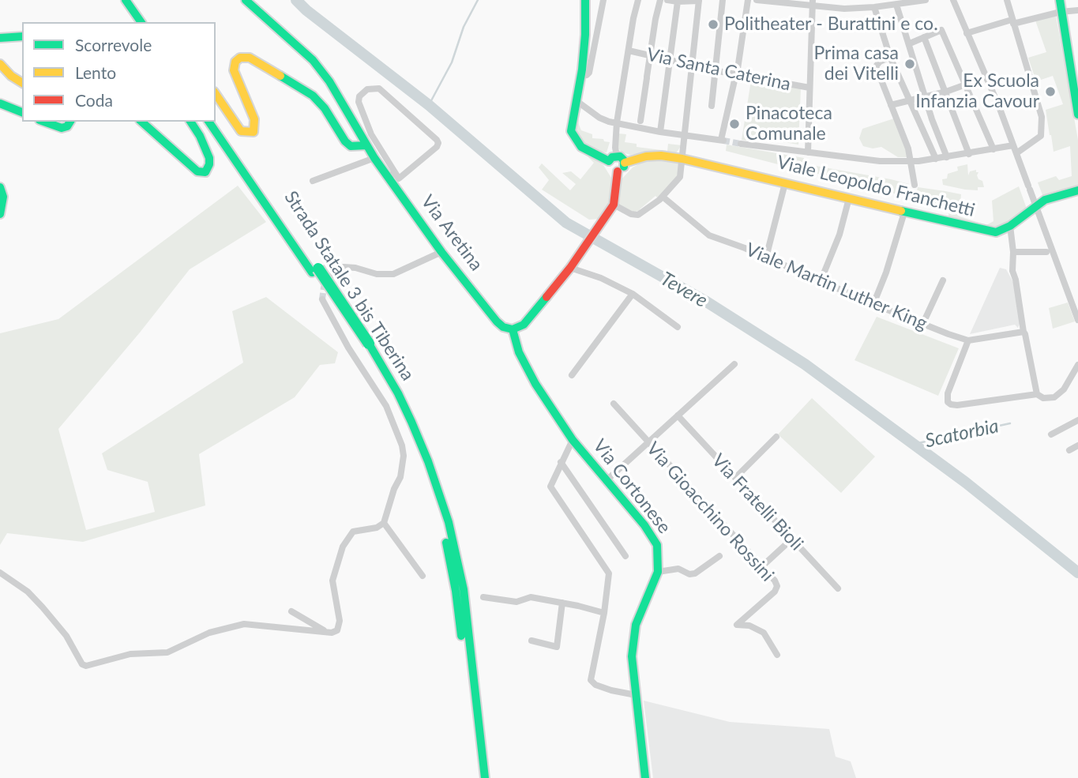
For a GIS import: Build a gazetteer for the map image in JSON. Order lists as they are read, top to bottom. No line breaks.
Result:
{"streets":{"main road":["Viale Leopoldo Franchetti","Via Aretina","Strada Statale 3 bis Tiberina","Via Cortonese"],"street":["Via Santa Caterina","Viale Martin Luther King","Via Fratelli Bioli","Via Gioacchino Rossini"]},"crossings":[["Via Aretina","Via Cortonese"]],"water":["Tevere","Scatorbia"],"places":["Politheater - Burattini e co.","Prima casa dei Vitelli","Ex Scuola Infanzia Cavour","Pinacoteca Comunale"],"legend":["Scorrevole","Lento","Coda"]}
